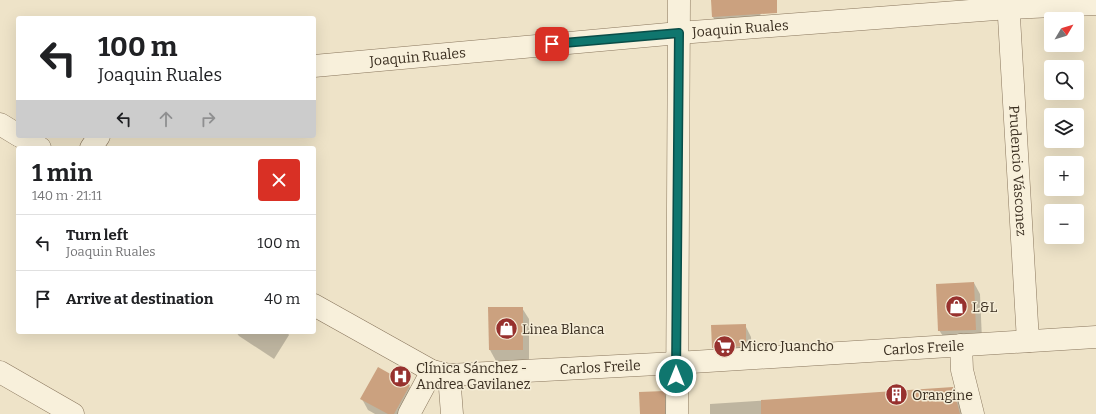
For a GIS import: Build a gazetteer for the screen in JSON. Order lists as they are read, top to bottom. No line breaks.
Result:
{"streets":{"street":["Joaquin Ruales","Prudencio Vásconez","Carlos Freile"]},"crossings":[["Joaquin Ruales","Prudencio Vásconez"],["Prudencio Vásconez","Carlos Freile"]],"places":{"shop":["L&L","Linea Blanca"],"supermarket":["Micro Juancho"],"hospital":["Clínica Sánchez - Andrea Gavilanez"],"building":["Orangine"]},"north":"top right","page":{"map_buttons":["+","−"],"turn":["100 m","Joaquin Ruales"],"heading":["1 min","140 m · 21:11"],"list":[{"name":"Turn left","note":"Joaquin Ruales","value":"100 m"},{"name":"Arrive at destination","value":"40 m"}]}}
